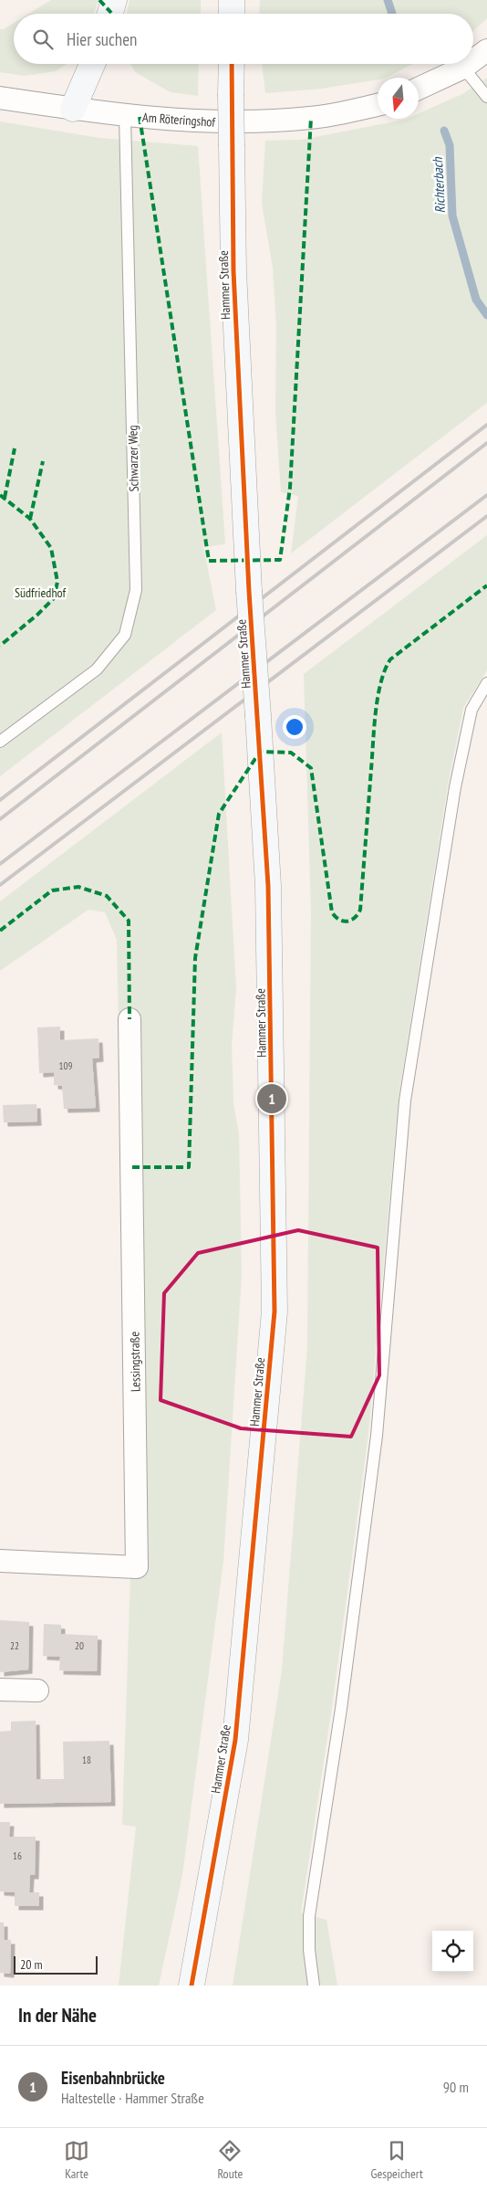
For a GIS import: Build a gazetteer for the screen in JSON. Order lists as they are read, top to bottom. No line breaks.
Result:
{"streets":{"main road":["Hammer Straße"],"street":["Am Röteringshof","Lessingstraße"],"lane":["Schwarzer Weg"]},"crossings":[["Am Röteringshof","Schwarzer Weg"]],"water":["Richterbach"],"parks":["Südfriedhof"],"house_numbers":["109","22","20","18","16"],"scale_bar":"20 m","north":"bottom","page":{"search":"Hier suchen","pins":"1","scale":"20 m","heading":"In der Nähe","list":[{"mark":"1","name":"Eisenbahnbrücke","note":"Haltestelle · Hammer Straße","value":"90 m"}],"nav":["Karte","Route","Gespeichert"]}}
